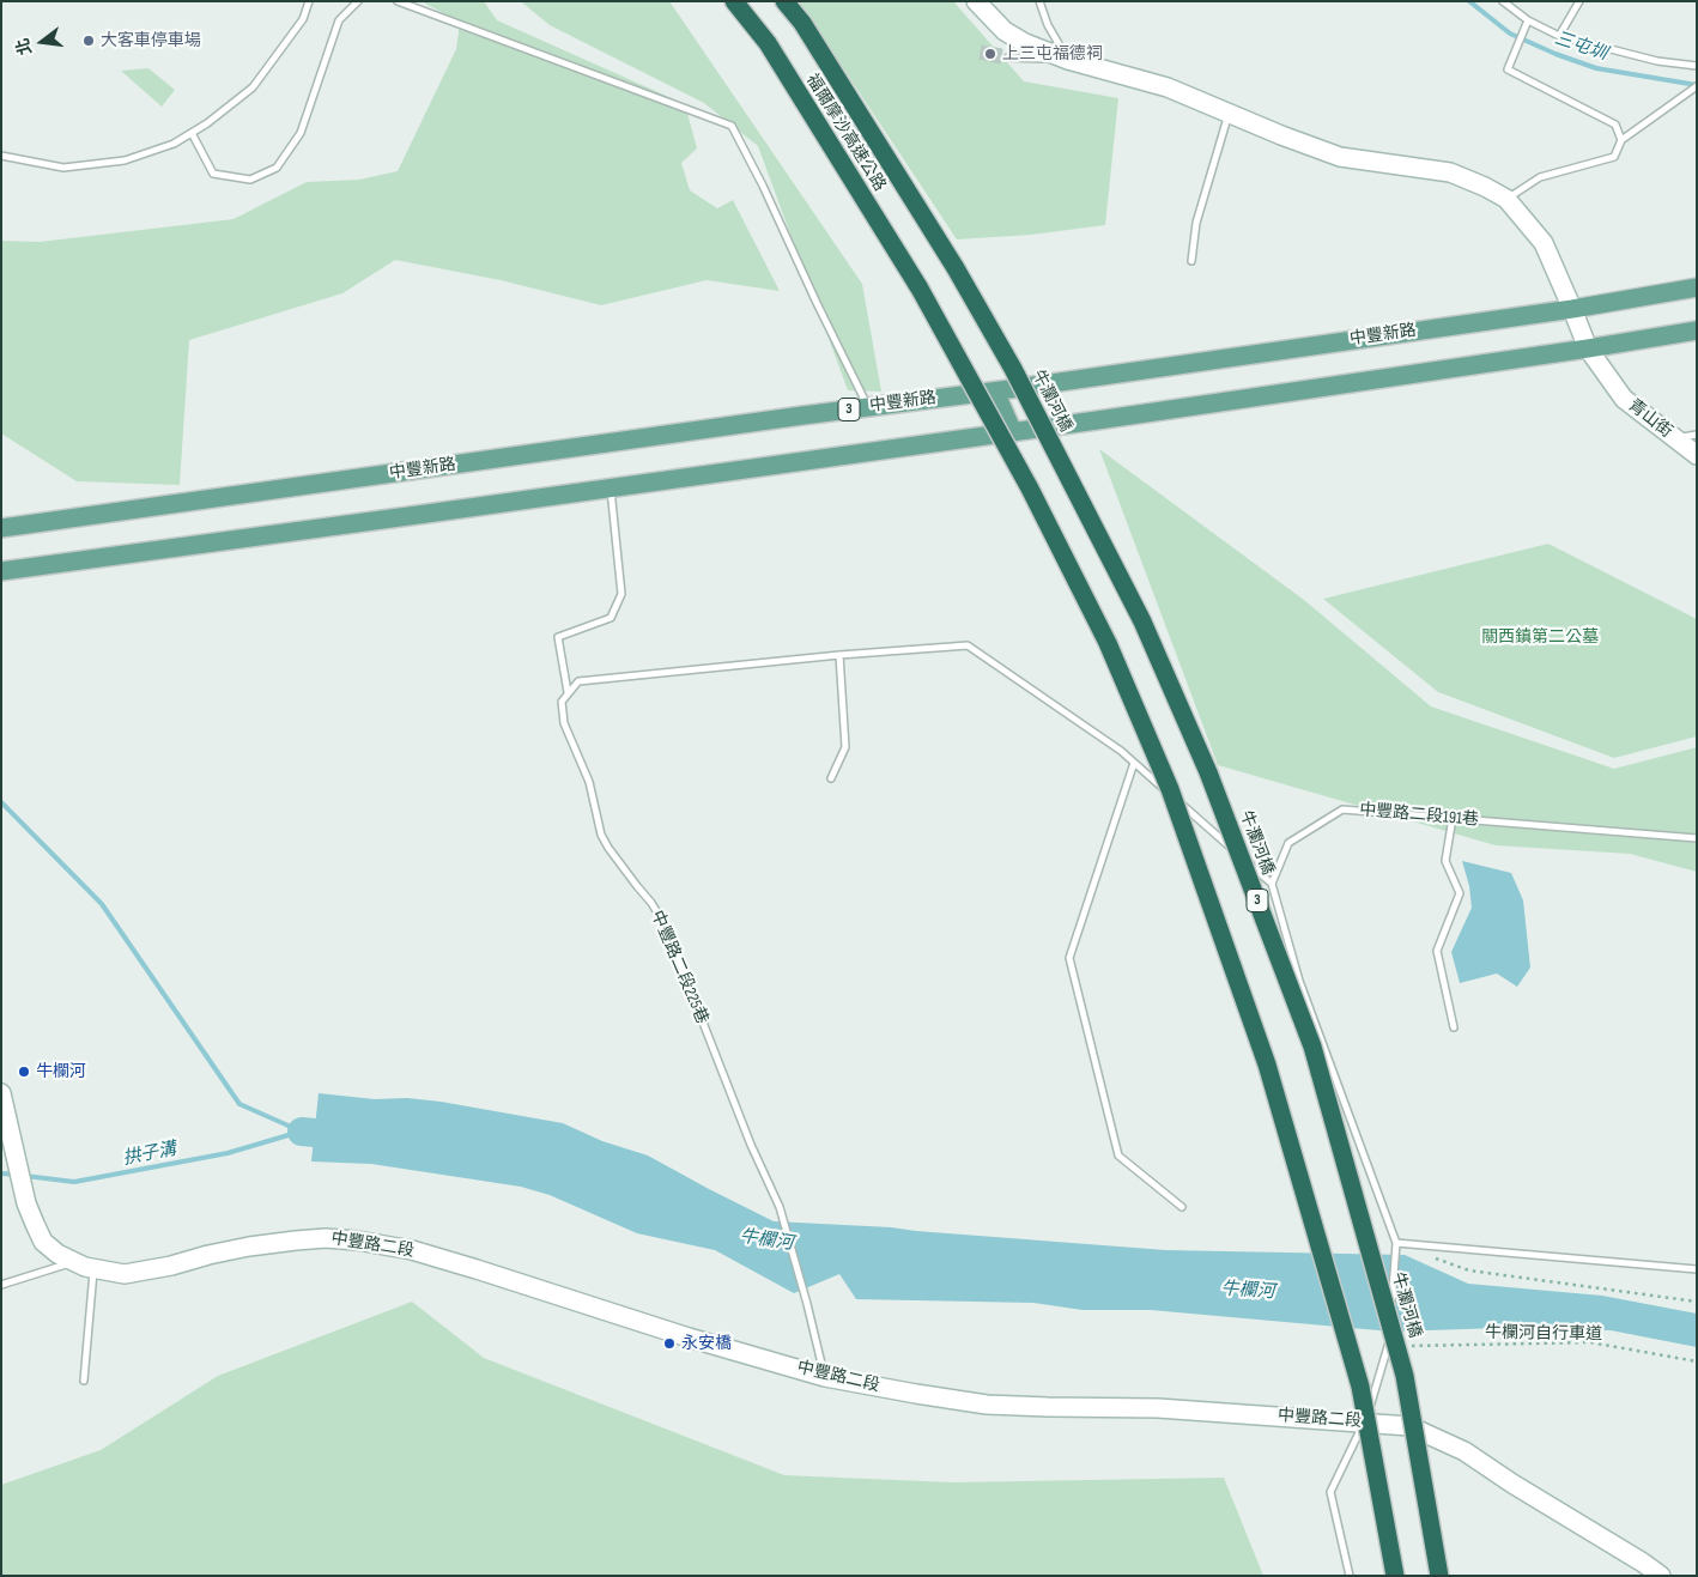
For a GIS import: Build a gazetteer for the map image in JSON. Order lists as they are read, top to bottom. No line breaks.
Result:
{"streets":{"highway":["福爾摩沙高速公路","牛瀾河橋","3"],"main road":["中豐新路"],"street":["青山街","中豐路二段"],"lane":["中豐路二段191巷","中豐路二段225巷"],"path":["牛欄河自行車道"]},"crossings":[["福爾摩沙高速公路","牛瀾河橋"],["中豐新路","青山街"],["中豐路二段225巷","中豐路二段"]],"water":["三屯圳","拱子溝","牛欄河"],"parks":["關西鎮第二公墓"],"places":["大客車停車場","上三屯福德祠","牛欄河","永安橋"],"north":"left"}
